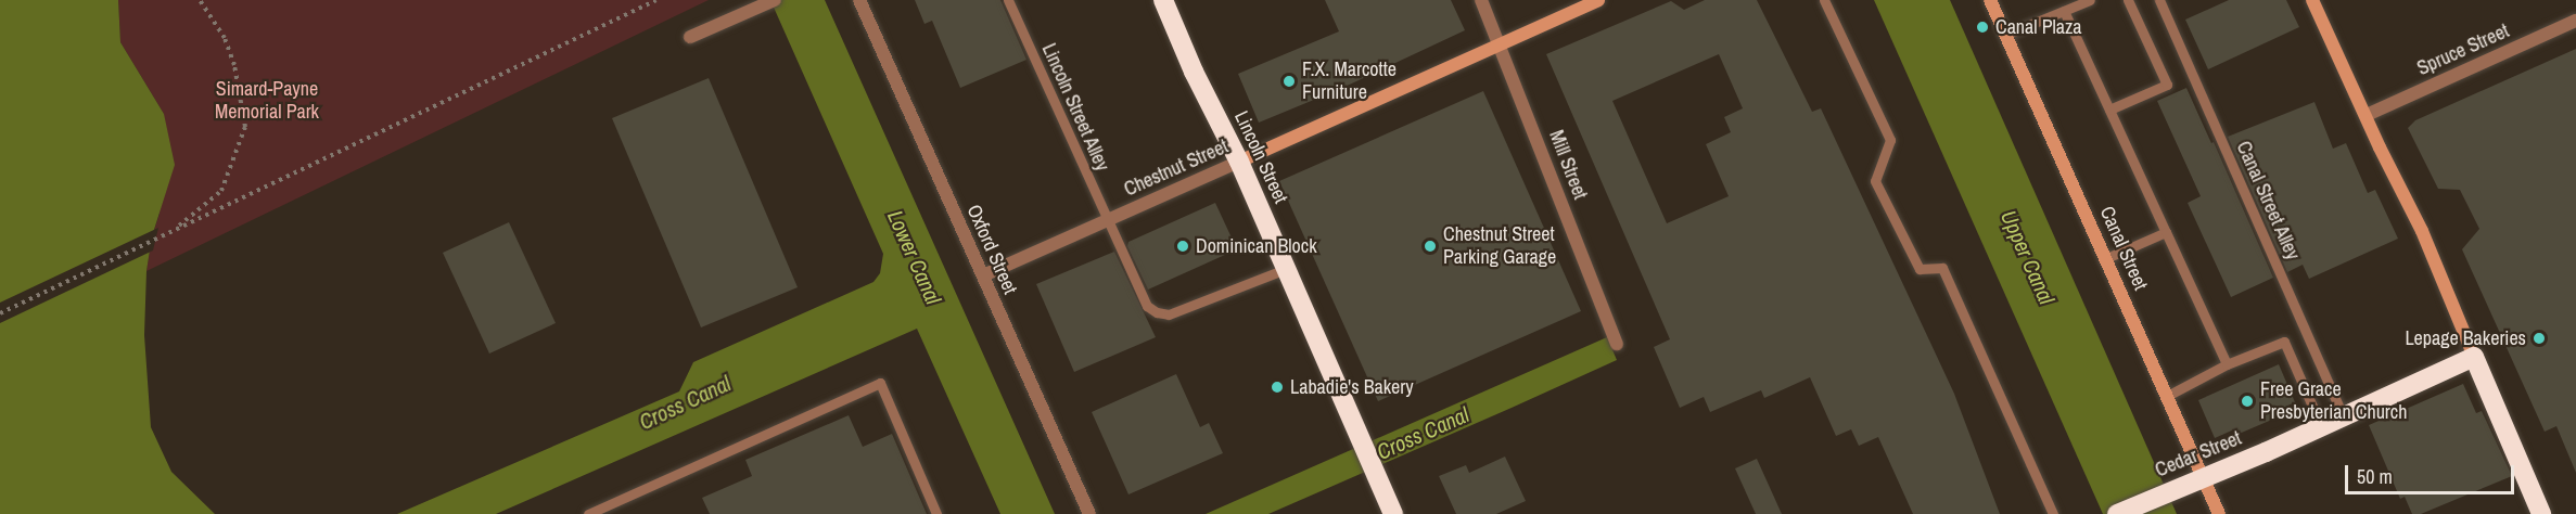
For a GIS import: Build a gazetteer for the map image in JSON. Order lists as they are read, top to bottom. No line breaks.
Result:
{"streets":{"highway":["Lincoln Street","Cedar Street"],"main road":["Chestnut Street","Canal Street"],"street":["Spruce Street","Mill Street","Oxford Street"],"lane":["Lincoln Street Alley","Canal Street Alley"]},"crossings":[["Lincoln Street Alley","Lincoln Street"],["Lincoln Street Alley","Chestnut Street"],["Lincoln Street","Chestnut Street"],["Mill Street","Chestnut Street"],["Chestnut Street","Oxford Street"],["Canal Street Alley","Cedar Street"],["Canal Street","Cedar Street"]],"water":["Lower Canal","Upper Canal","Cross Canal"],"parks":["Simard-Payne Memorial Park"],"places":["Canal Plaza","F.X. Marcotte Furniture","Dominican Block","Chestnut Street Parking Garage","Lepage Bakeries","Labadie's Bakery","Free Grace Presbyterian Church"],"scale_bar":"50 m"}
